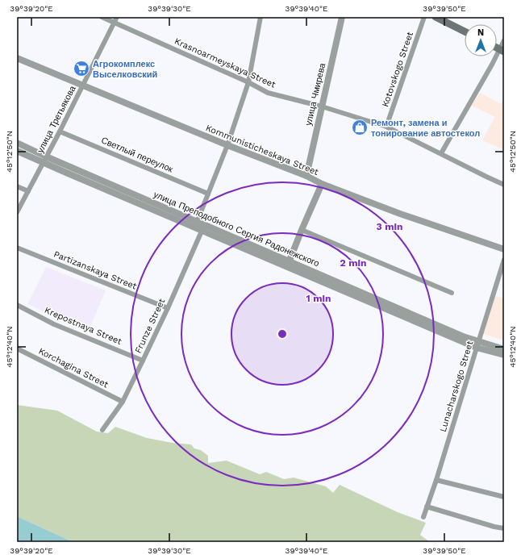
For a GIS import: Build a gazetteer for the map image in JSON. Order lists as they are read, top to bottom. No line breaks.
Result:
{"streets":{"street":["Krasnoarmeyskaya Street","Kotovskogo Street","улица Чмирева","улица Третьякова","Kommunisticheskaya Street","Светлый переулок","улица Преподобного Сергия Радонежского","Partizanskaya Street","Krepostnaya Street","Frunze Street","Korchagina Street","Lunacharskogo Street"]},"crossings":[["Krasnoarmeyskaya Street","Kotovskogo Street"],["Krasnoarmeyskaya Street","улица Чмирева"],["Krasnoarmeyskaya Street","улица Третьякова"],["улица Чмирева","Kommunisticheskaya Street"],["улица Третьякова","Kommunisticheskaya Street"],["улица Третьякова","Светлый переулок"],["улица Третьякова","улица Преподобного Сергия Радонежского"],["улица Преподобного Сергия Радонежского","Frunze Street"],["улица Преподобного Сергия Радонежского","Lunacharskogo Street"],["Partizanskaya Street","Frunze Street"],["Krepostnaya Street","Frunze Street"],["Frunze Street","Korchagina Street"]],"places":{"supermarket":["Агрокомплекс Выселковский"],"shop":["Ремонт, замена и тонирование автостекол"]},"north":"top","coordinates":["39°39'20\"E","39°39'30\"E","39°39'40\"E","39°39'50\"E","45°12'50\"N","45°12'40\"N"],"rings":["3 min","2 min","1 min"]}
